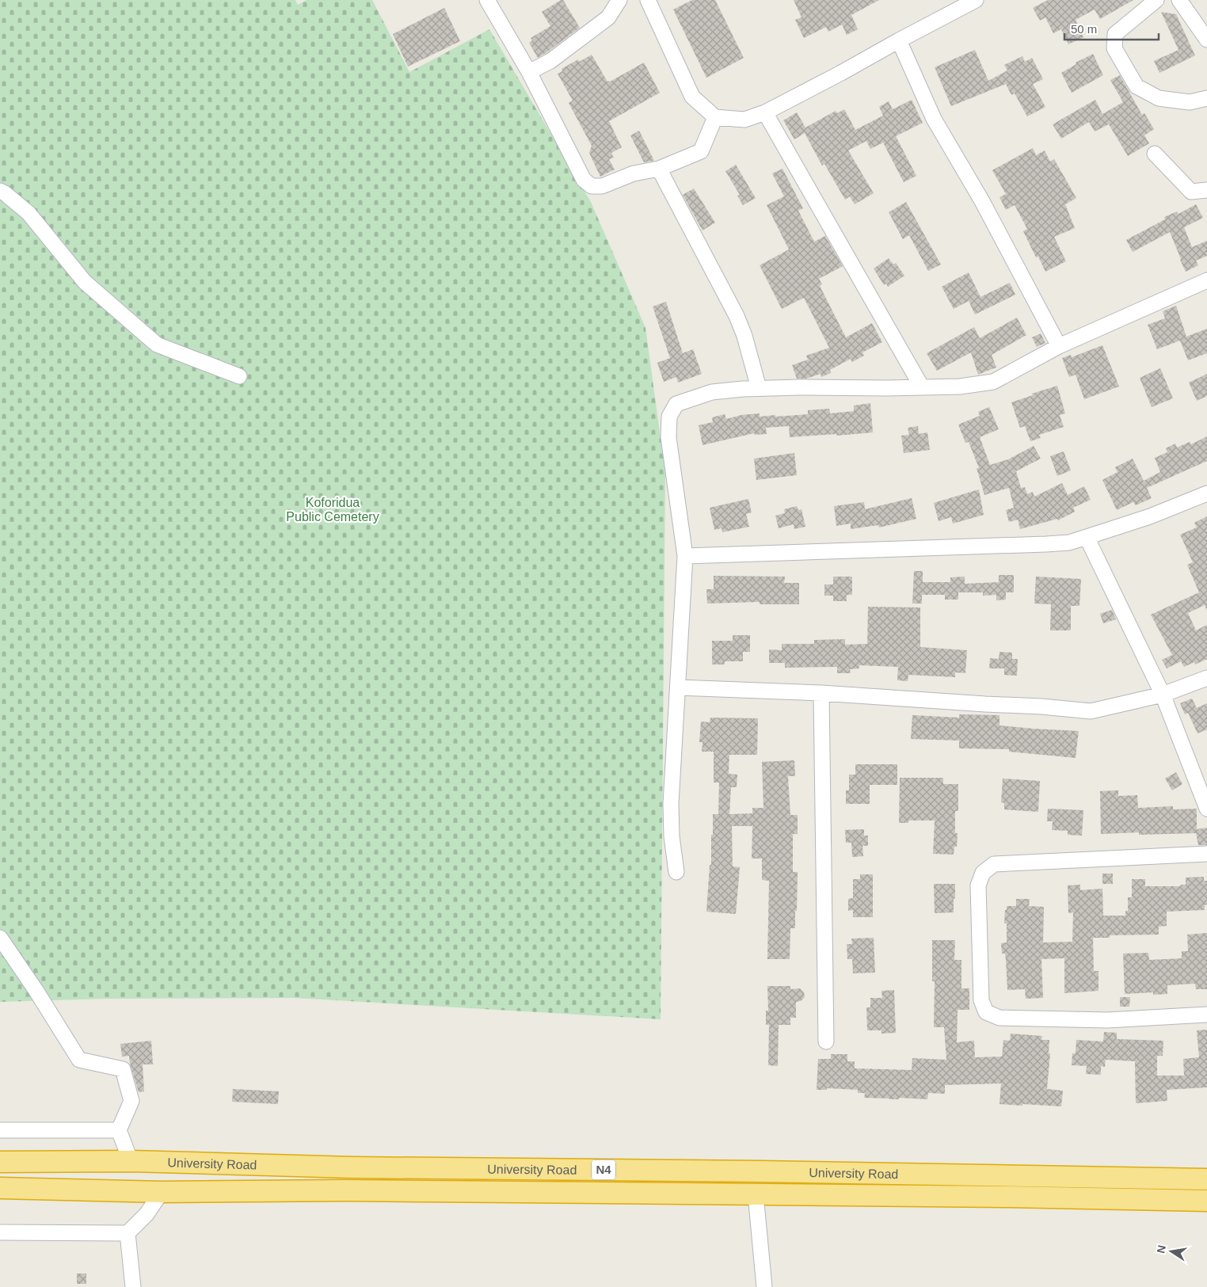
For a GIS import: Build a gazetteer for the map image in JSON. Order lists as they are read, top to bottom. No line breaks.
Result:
{"streets":{"highway":["University Road","N4"]},"parks":["Koforidua Public Cemetery"],"scale_bar":"50 m","north":"left"}
